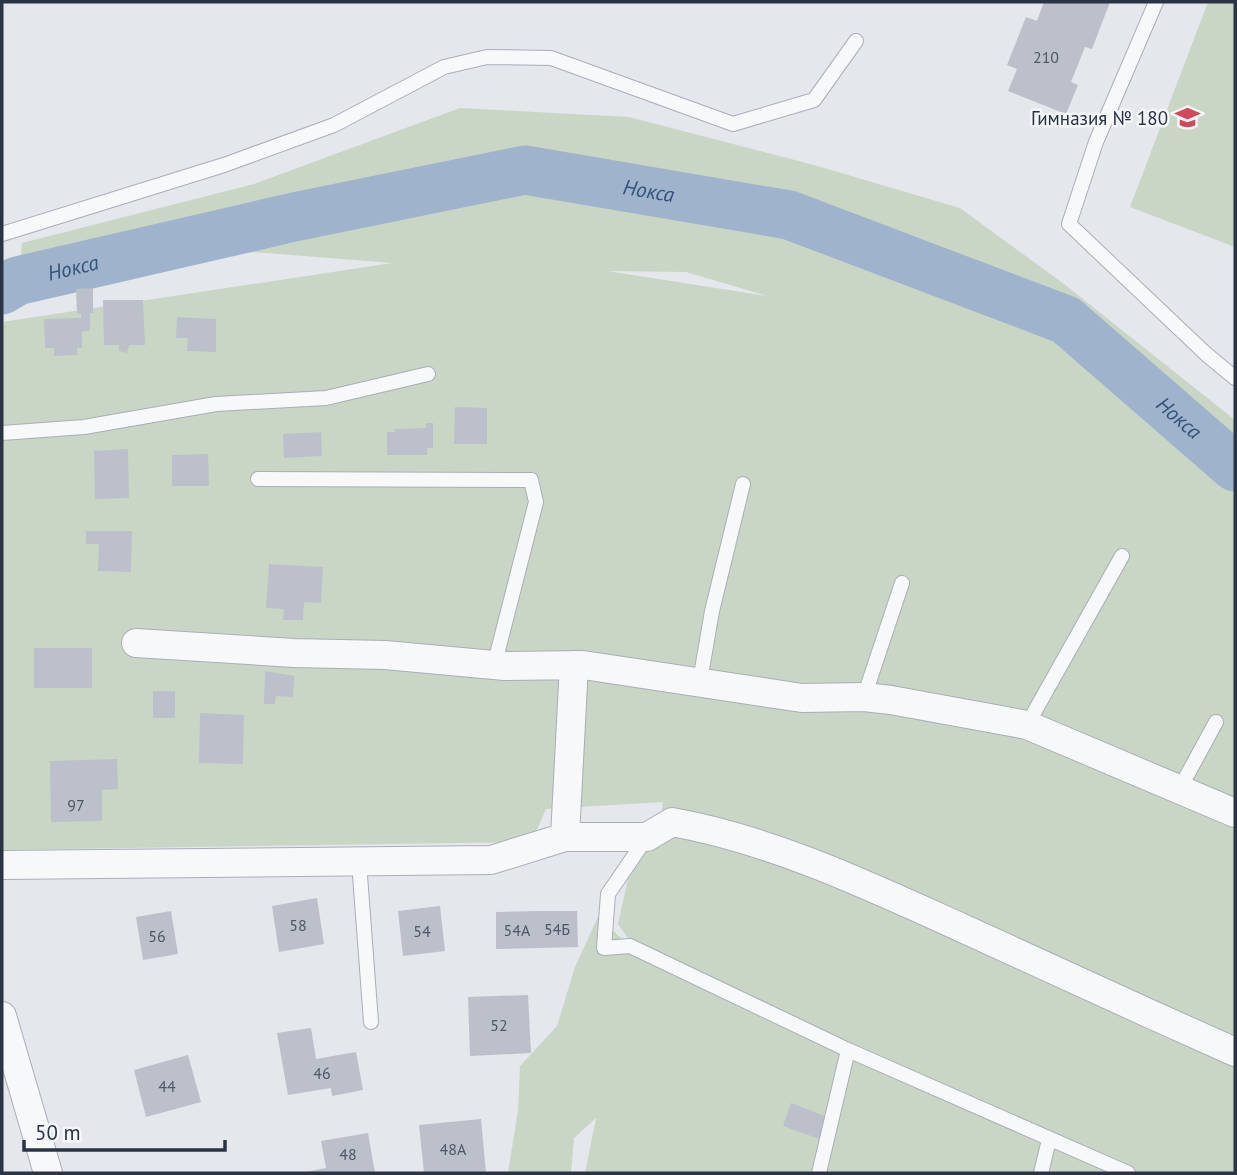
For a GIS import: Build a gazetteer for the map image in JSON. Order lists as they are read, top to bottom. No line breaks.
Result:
{"water":["Нокса"],"places":{"school or university":["Гимназия № 180"]},"house_numbers":["210","97","58","54Б","54А","54","56","52","46","44","48А","48"],"scale_bar":"50 m"}
